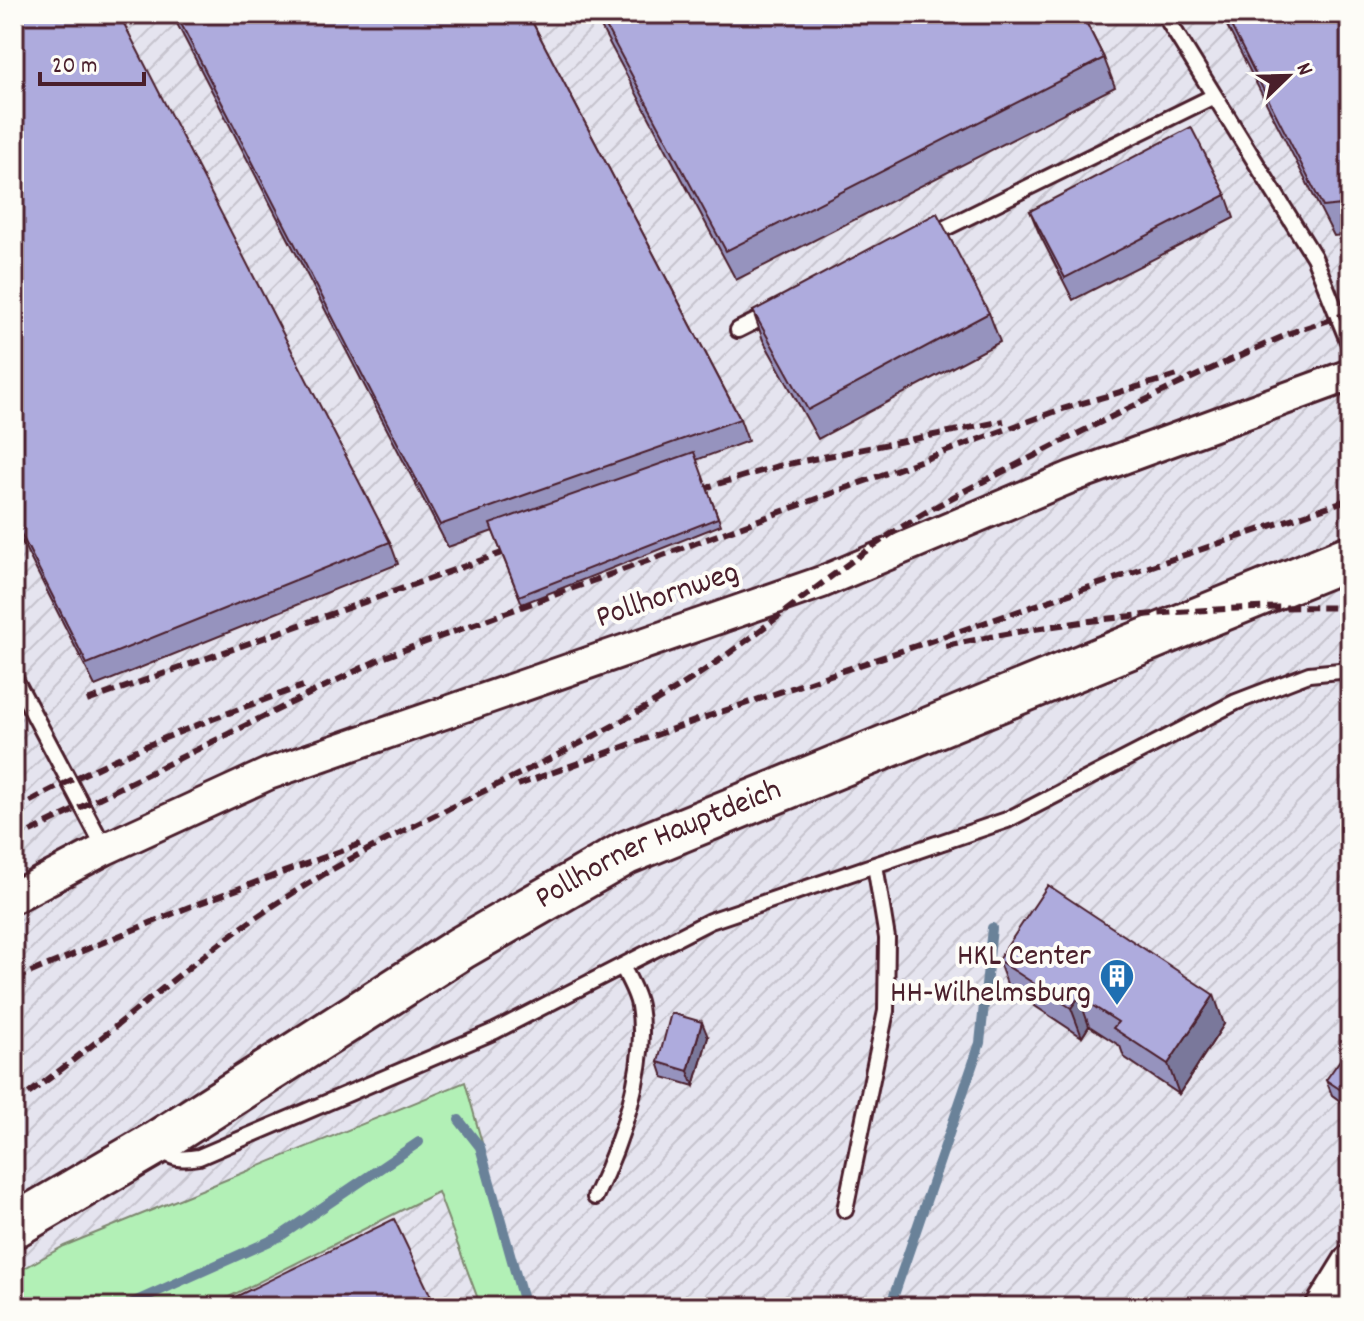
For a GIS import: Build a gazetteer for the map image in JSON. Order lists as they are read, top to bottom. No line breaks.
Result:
{"streets":{"main road":["Pollhorner Hauptdeich"],"street":["Pollhornweg"]},"places":{"building":["HKL Center HH-Wilhelmsburg"]},"scale_bar":"20 m","north":"top right"}
